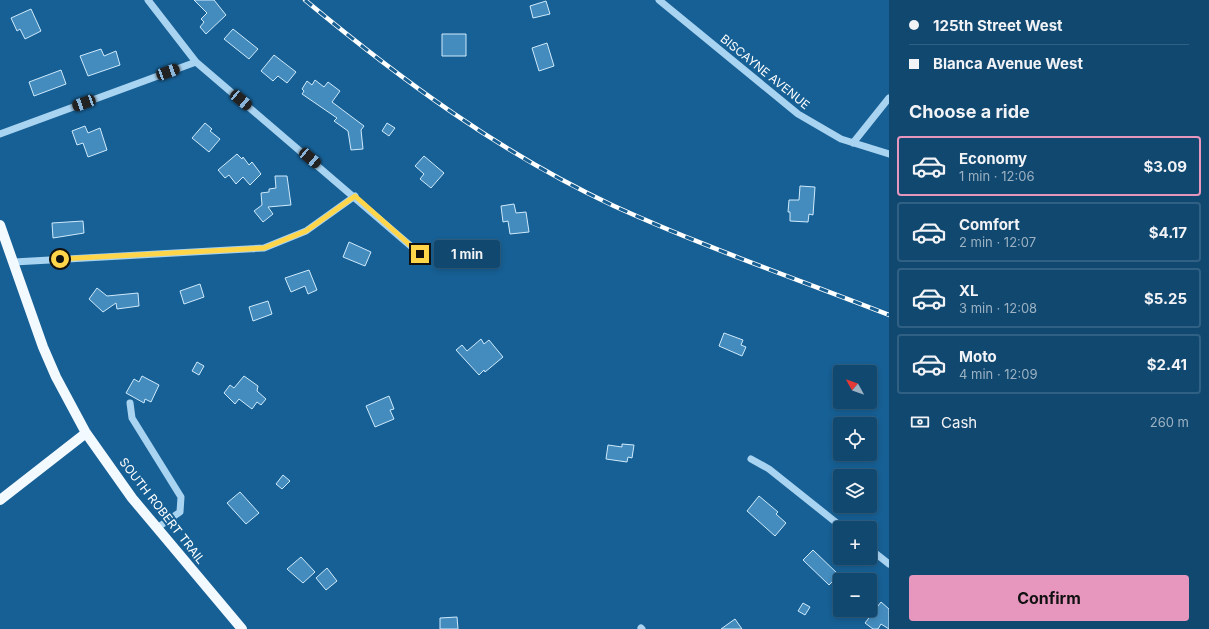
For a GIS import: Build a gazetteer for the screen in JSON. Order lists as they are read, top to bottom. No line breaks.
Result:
{"streets":{"main road":["SOUTH ROBERT TRAIL"],"street":["BISCAYNE AVENUE"]},"north":"top left","page":{"banner":["125th Street West","Blanca Avenue West"],"heading":"Choose a ride","list":[{"name":"Economy","note":"1 min · 12:06","value":"$3.09"},{"name":"Comfort","note":"2 min · 12:07","value":"$4.17"},{"name":"XL","note":"3 min · 12:08","value":"$5.25"},{"name":"Moto","note":"4 min · 12:09","value":"$2.41"}],"bubble":"1 min","map_buttons":["+","−"],"pay":["Cash","260 m"],"buttons":"Confirm"}}
